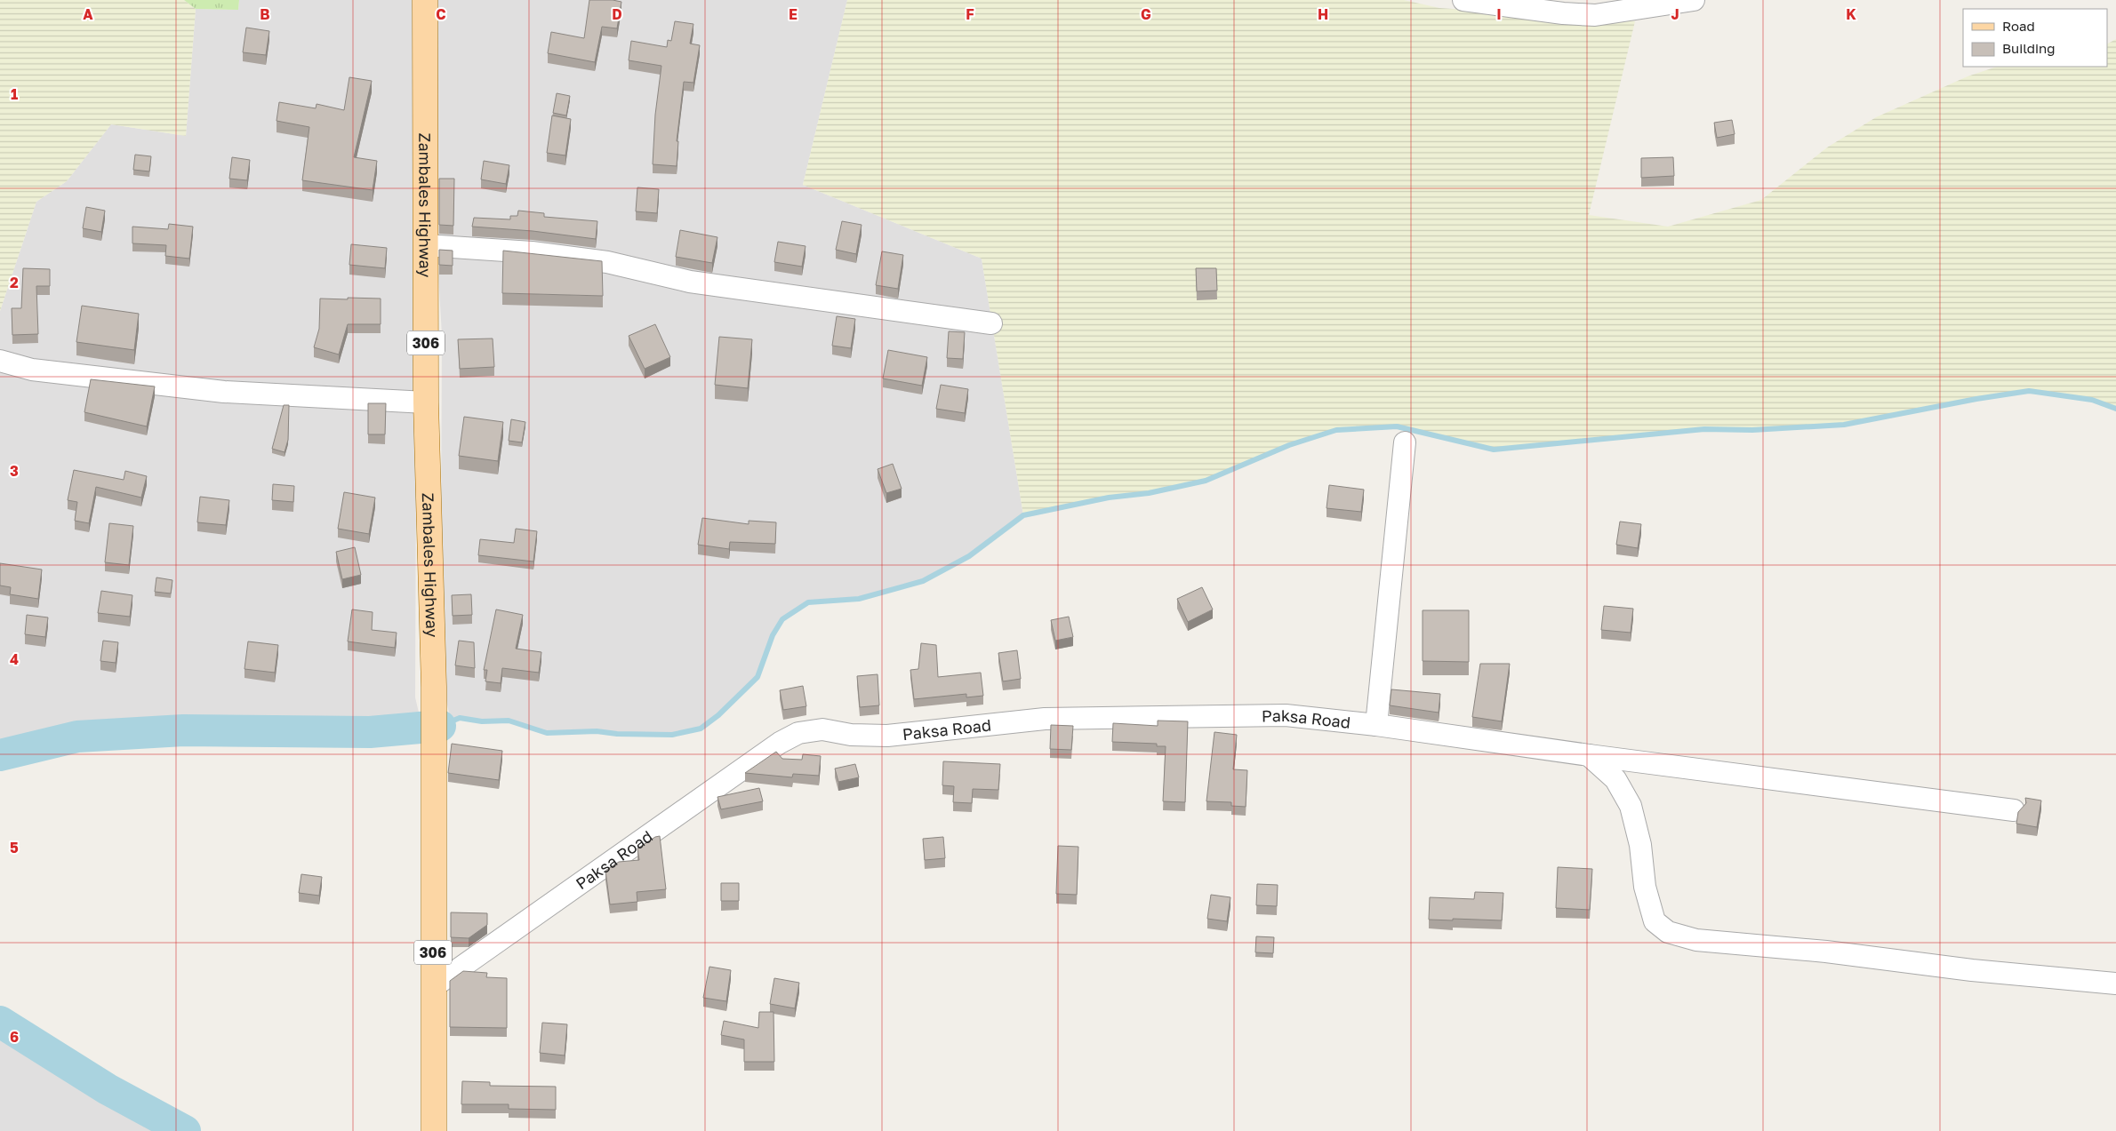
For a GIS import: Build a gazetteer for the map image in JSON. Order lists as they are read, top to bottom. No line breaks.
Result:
{"streets":{"main road":["Zambales Highway","306"],"street":["Paksa Road"]},"crossings":[["Zambales Highway","Paksa Road"]],"legend":["Road","Building"],"grid":{"columns":["A","B","C","D","E","F","G","H","I","J","K"],"rows":["1","2","3","4","5","6"]}}
